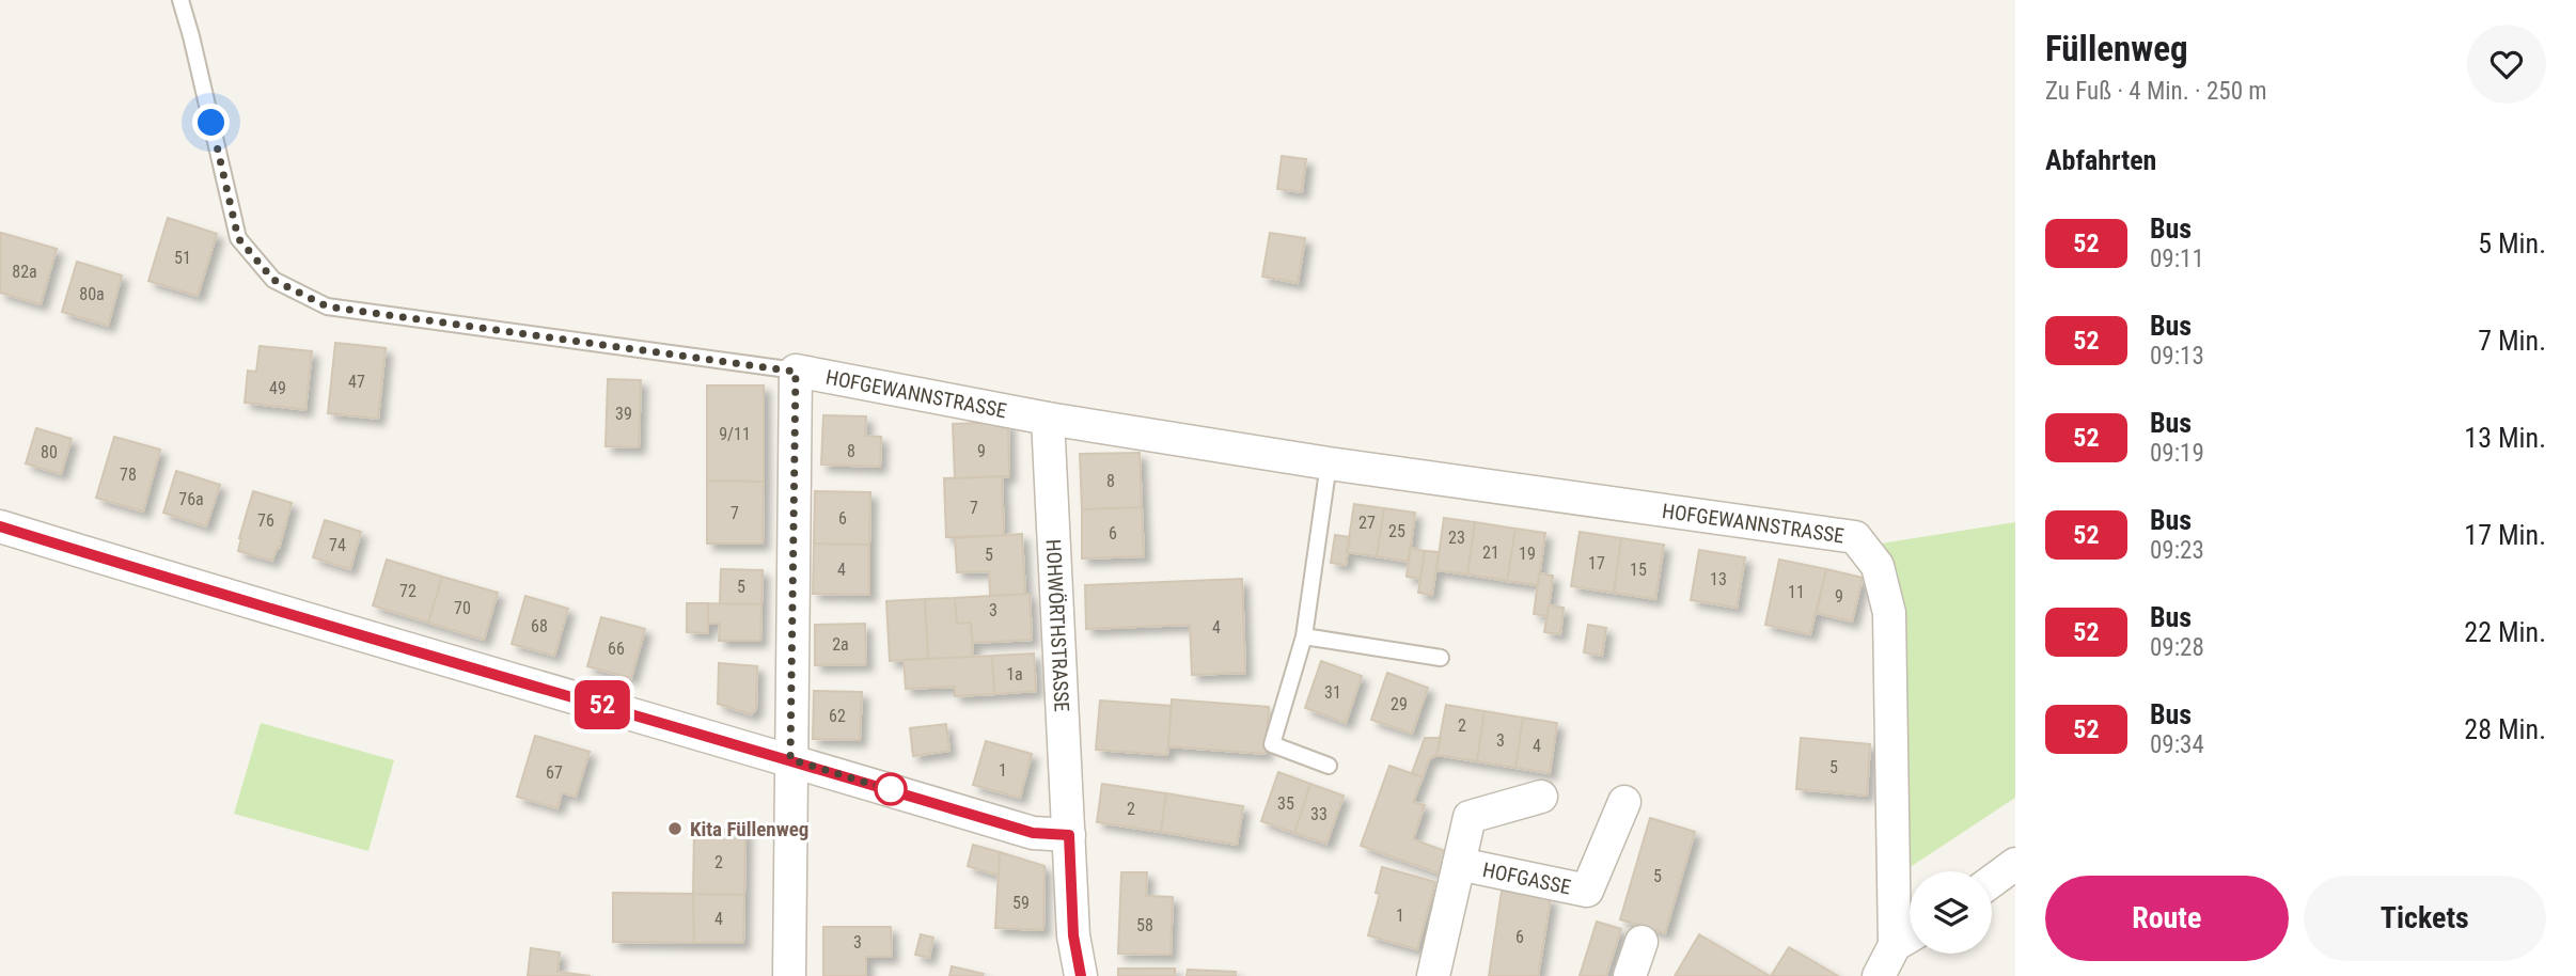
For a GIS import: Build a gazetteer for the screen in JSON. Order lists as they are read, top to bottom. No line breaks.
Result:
{"streets":{"street":["HOFGEWANNSTRASSE","HOHWÖRTHSTRASSE","HOFGASSE"]},"crossings":[["HOFGEWANNSTRASSE","HOHWÖRTHSTRASSE"]],"places":["Kita Füllenweg"],"lines":["bus line 52"],"house_numbers":["51","82a","80a","47","49","39","9/11","8","9","80","78","8","76a","7","7","6","76","27","25","6","23","74","21","19","5","17","4","15","13","5","72","11","9","70","3","68","4","2a","66","1a","31","29","62","2","3","4","5","1","67","35","2","33","2","5","59","1","4","58","6","3"],"page":{"on_map":"52","heading":[["Füllenweg","Zu Fuß · 4 Min. · 250 m"],"Abfahrten"],"list":[{"mark":"52","name":"Bus","note":"09:11","value":"5 Min."},{"mark":"52","name":"Bus","note":"09:13","value":"7 Min."},{"mark":"52","name":"Bus","note":"09:19","value":"13 Min."},{"mark":"52","name":"Bus","note":"09:23","value":"17 Min."},{"mark":"52","name":"Bus","note":"09:28","value":"22 Min."},{"mark":"52","name":"Bus","note":"09:34","value":"28 Min."}],"buttons":["Route","Tickets"]}}
